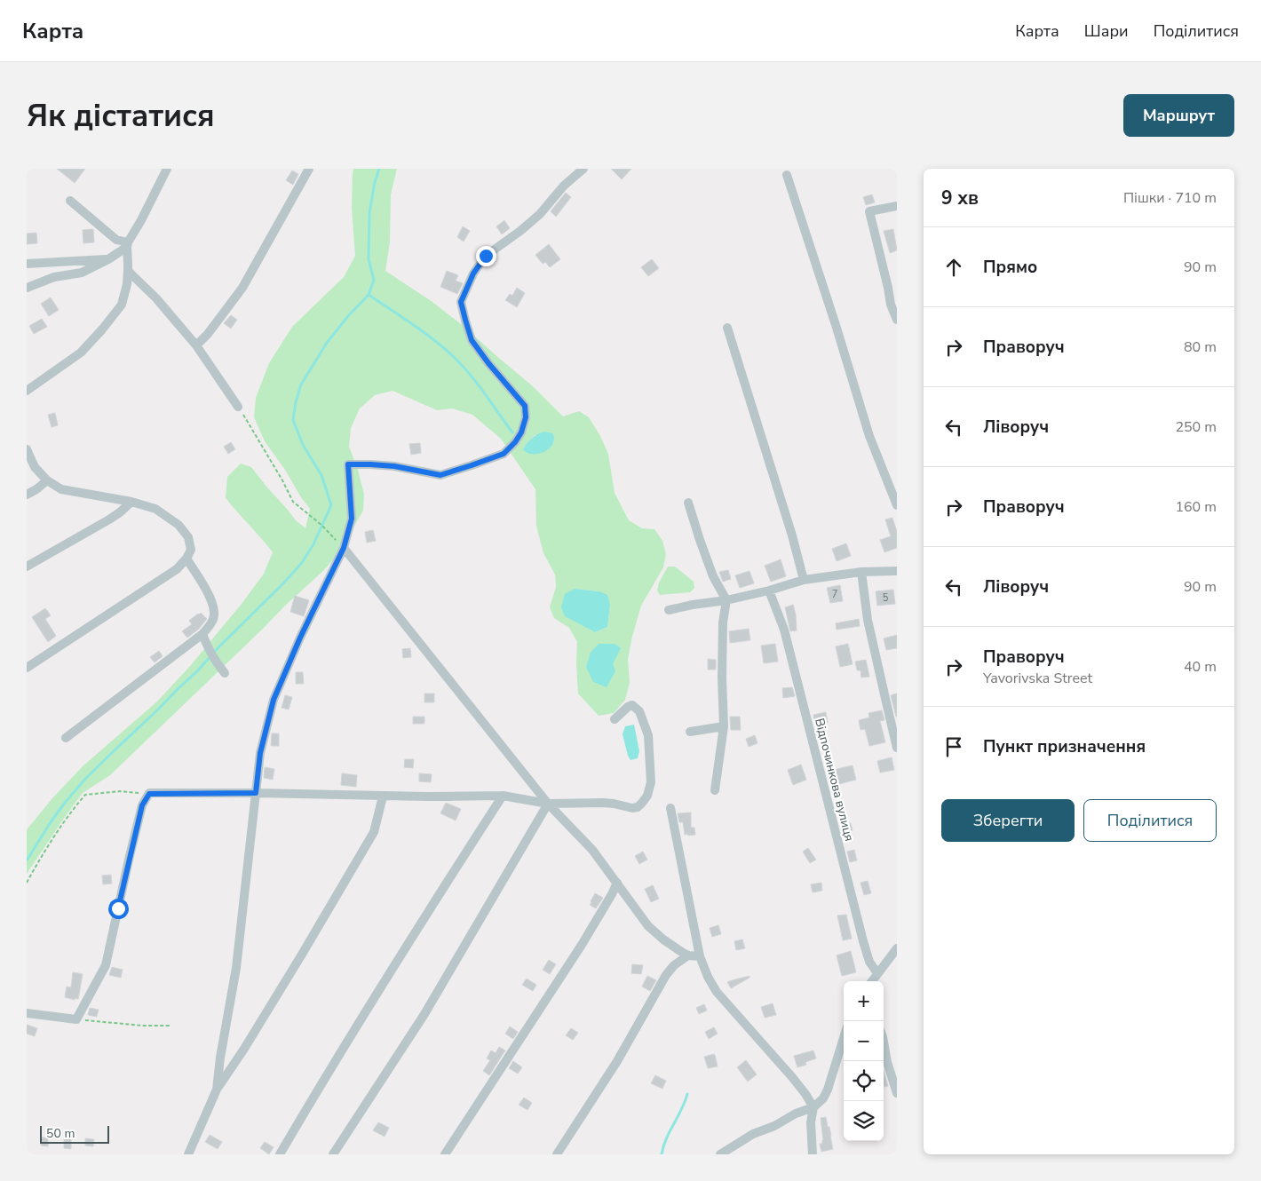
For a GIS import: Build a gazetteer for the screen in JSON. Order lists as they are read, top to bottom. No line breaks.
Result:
{"streets":{"street":["Відпочинкова вулиця"]},"house_numbers":["7","5"],"scale_bar":"50 m","page":{"header":"Карта","nav":["Карта","Шари","Поділитися"],"buttons":["Маршрут",["Зберегти","Поділитися"]],"title":"Як дістатися","heading":["9 хв","Пішки · 710 m"],"list":[["Прямо","90 m"],["Праворуч","80 m"],["Ліворуч","250 m"],["Праворуч","160 m"],["Ліворуч","90 m"],["Праворуч","Yavorivska Street","40 m"],"Пункт призначення"],"map_buttons":["+","−"],"scale":"50 m"}}
